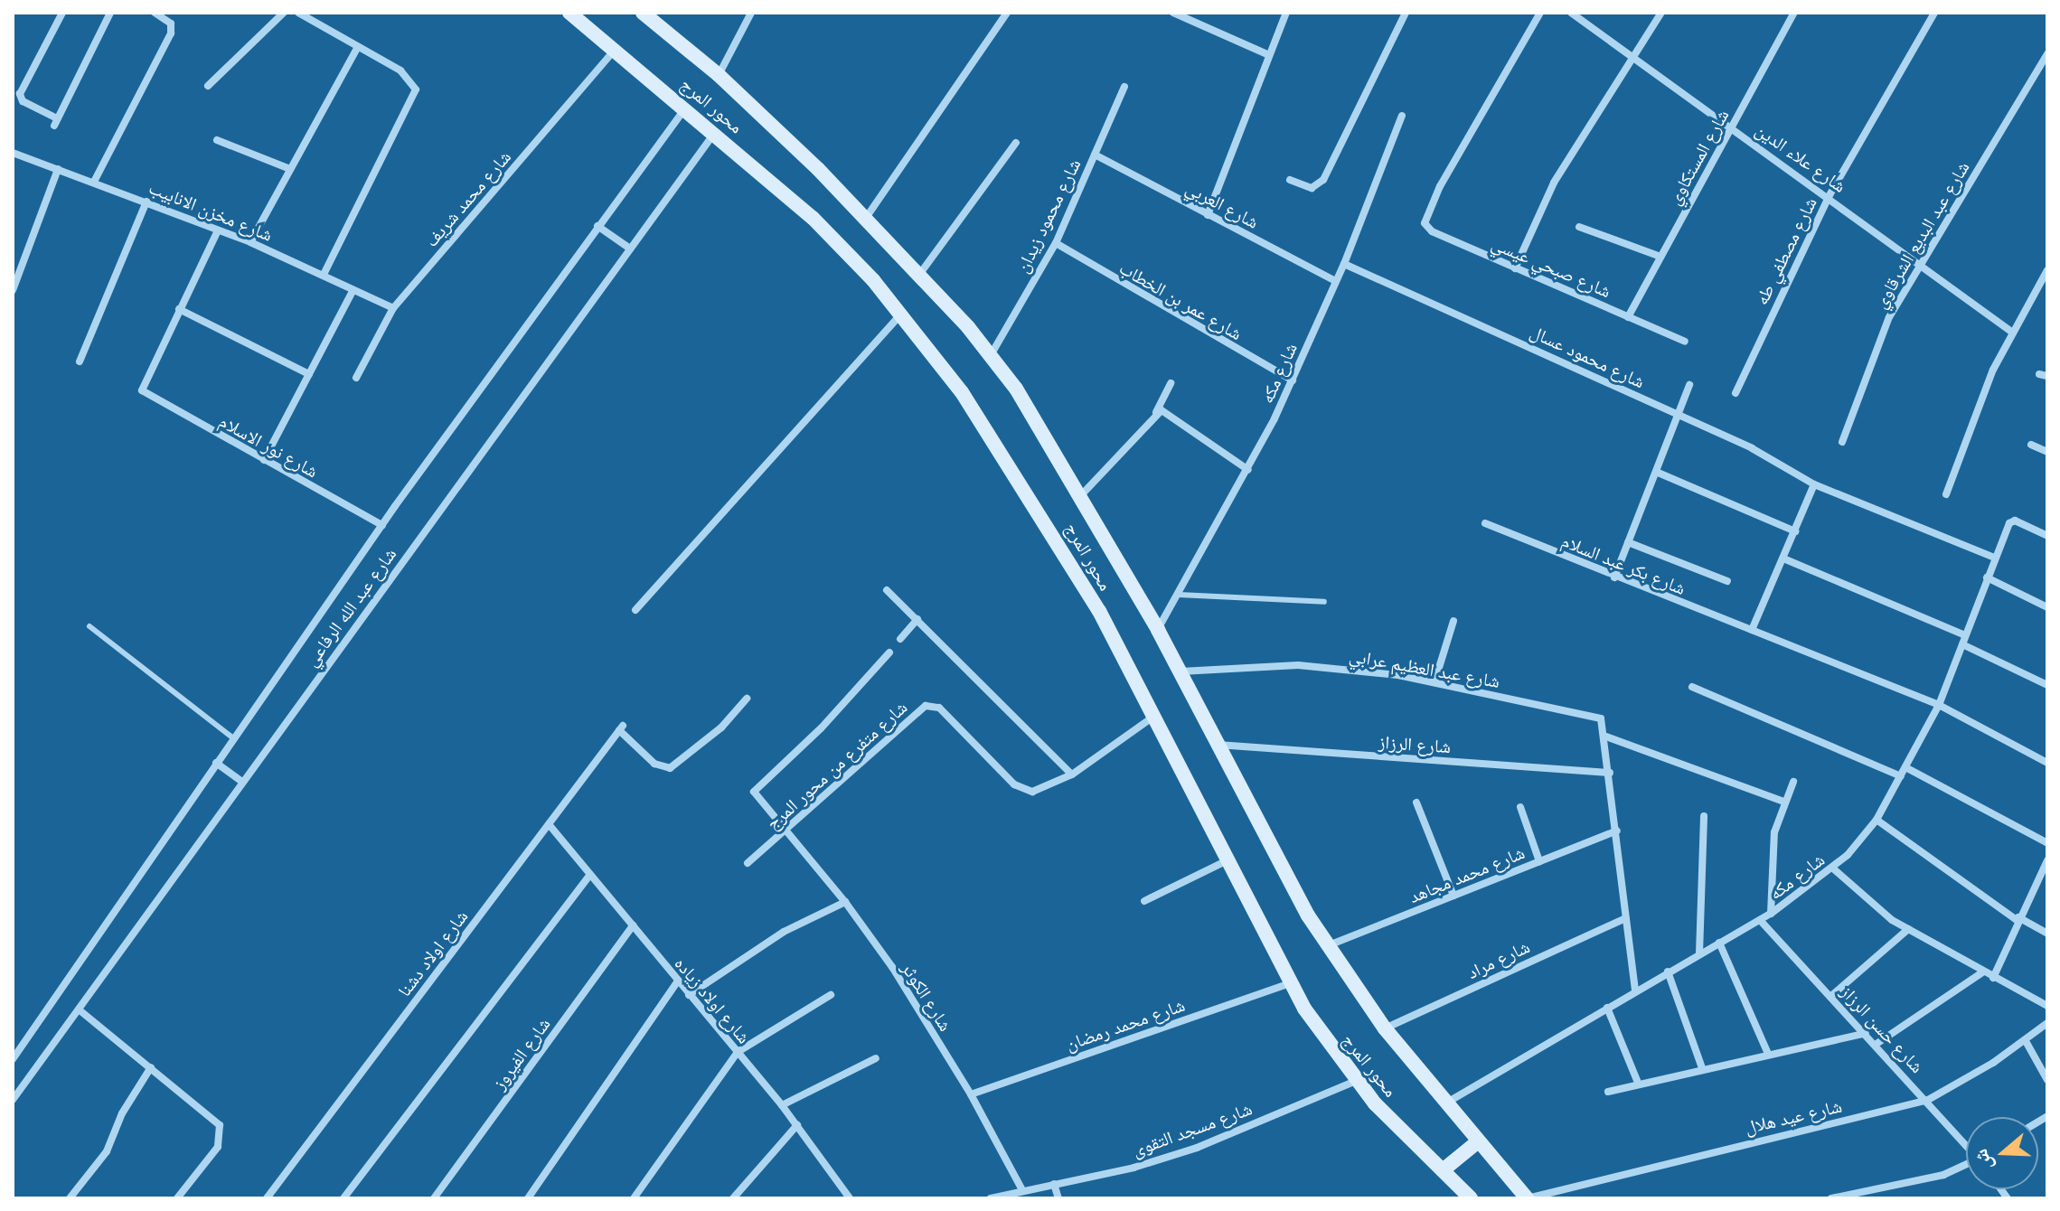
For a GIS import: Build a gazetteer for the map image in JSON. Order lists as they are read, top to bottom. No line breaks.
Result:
{"streets":{"main road":["محور المرج"],"street":["شارع المستكاوي","شارع علاء الدين","شارع محمد شريف","شارع العربي","شارع مخزن الانابيب","شارع محمود زيدان","شارع عبد البديع الشرقاوي","شارع مصطفي طه","شارع صبحي عيسي","شارع عمر بن الخطاب","شارع محمود عسال","شارع مكه","شارع نور الاسلام","شارع بكر عبد السلام","شارع عبد الله الرفاعي","شارع عبد العظيم عرابي","شارع الرزاز","شارع متفرع من محور المرج","شارع محمد مجاهد","شارع اولاد دشنا","شارع مراد","شارع الكوثر","شارع اولاد زياده","شارع محمد رمضان","شارع حسن الرزاز","شارع الفيروز","شارع عيد هلال","شارع مسجد التقوى"]},"crossings":[["محور المرج","شارع محمد شريف"],["محور المرج","شارع محمود زيدان"],["محور المرج","شارع مكه"],["محور المرج","شارع عبد الله الرفاعي"],["محور المرج","شارع عبد العظيم عرابي"],["محور المرج","شارع الرزاز"],["محور المرج","شارع متفرع من محور المرج"],["محور المرج","شارع محمد مجاهد"],["محور المرج","شارع مراد"],["محور المرج","شارع محمد رمضان"],["محور المرج","شارع عيد هلال"],["محور المرج","شارع مسجد التقوى"],["شارع المستكاوي","شارع علاء الدين"],["شارع المستكاوي","شارع صبحي عيسي"],["شارع علاء الدين","شارع عبد البديع الشرقاوي"],["شارع علاء الدين","شارع مصطفي طه"],["شارع محمد شريف","شارع مخزن الانابيب"],["شارع العربي","شارع محمود زيدان"],["شارع العربي","شارع مكه"],["شارع محمود زيدان","شارع عمر بن الخطاب"],["شارع عمر بن الخطاب","شارع مكه"],["شارع محمود عسال","شارع مكه"],["شارع مكه","شارع بكر عبد السلام"],["شارع مكه","شارع حسن الرزاز"],["شارع نور الاسلام","شارع عبد الله الرفاعي"],["شارع متفرع من محور المرج","شارع الكوثر"],["شارع اولاد دشنا","شارع اولاد زياده"],["شارع الكوثر","شارع محمد رمضان"],["شارع الكوثر","شارع مسجد التقوى"],["شارع اولاد زياده","شارع الفيروز"],["شارع حسن الرزاز","شارع عيد هلال"]],"north":"left"}
